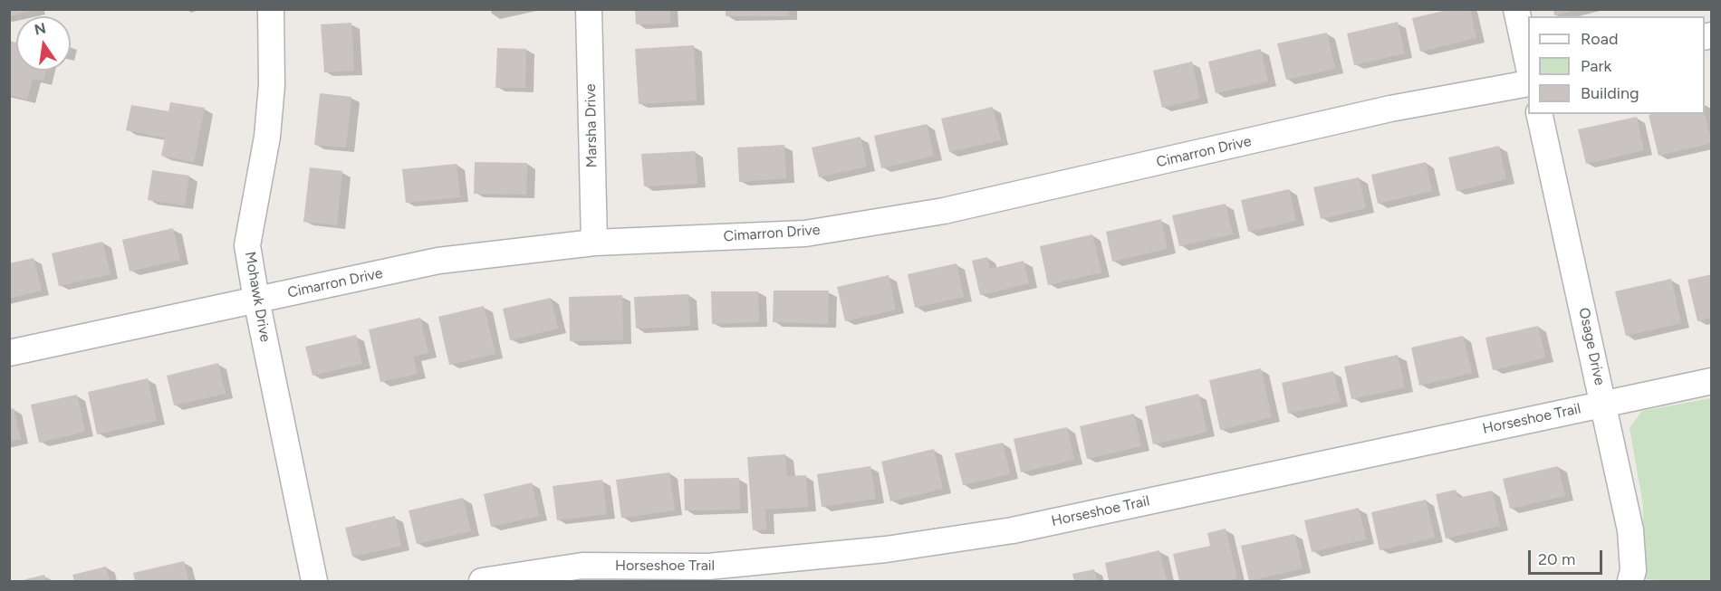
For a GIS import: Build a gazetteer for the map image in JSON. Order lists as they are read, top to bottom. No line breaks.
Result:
{"streets":{"street":["Marsha Drive","Cimarron Drive","Mohawk Drive","Osage Drive","Horseshoe Trail"]},"crossings":[["Marsha Drive","Cimarron Drive"],["Cimarron Drive","Mohawk Drive"],["Osage Drive","Horseshoe Trail"]],"legend":["Road","Park","Building"],"scale_bar":"20 m","north":"top"}
